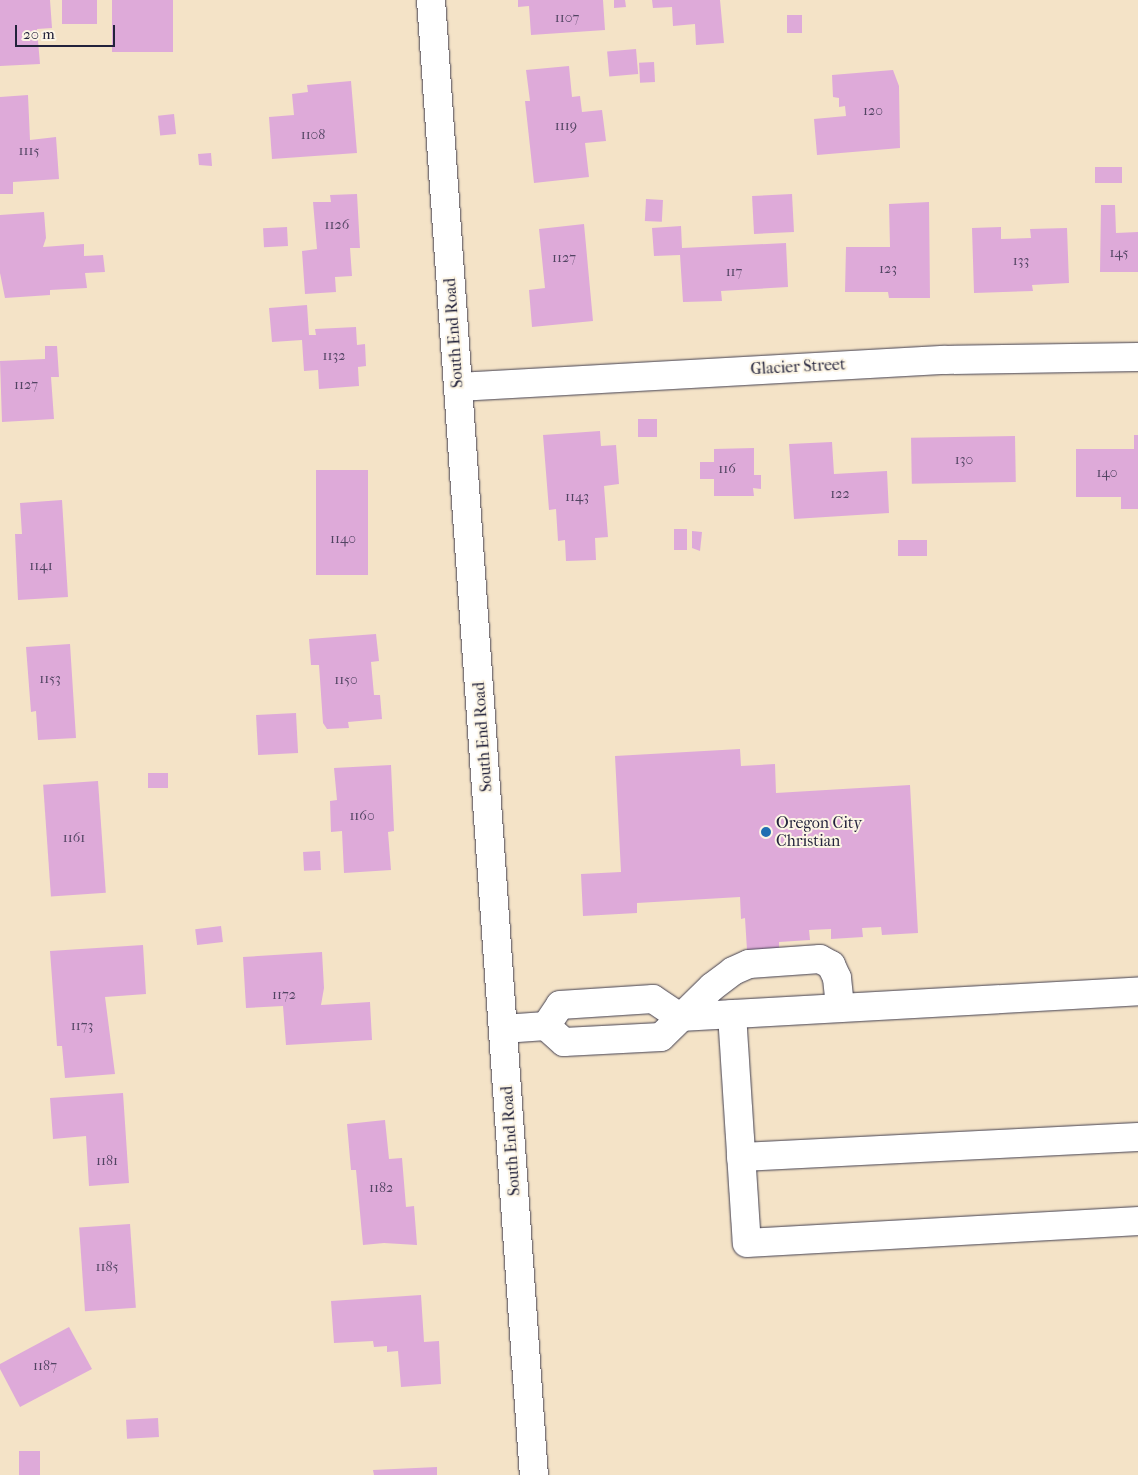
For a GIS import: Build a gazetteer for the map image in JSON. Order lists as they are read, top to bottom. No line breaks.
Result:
{"streets":{"main road":["South End Road","Glacier Street"]},"crossings":[["South End Road","Glacier Street"]],"places":["Oregon City Christian"],"house_numbers":["1107","120","1119","1108","1115","1126","145","1127","133","123","117","1132","1127","130","116","140","122","1143","1140","1141","1153","1150","1160","1161","1172","1173","1181","1182","1185","1187"],"scale_bar":"20 m"}
